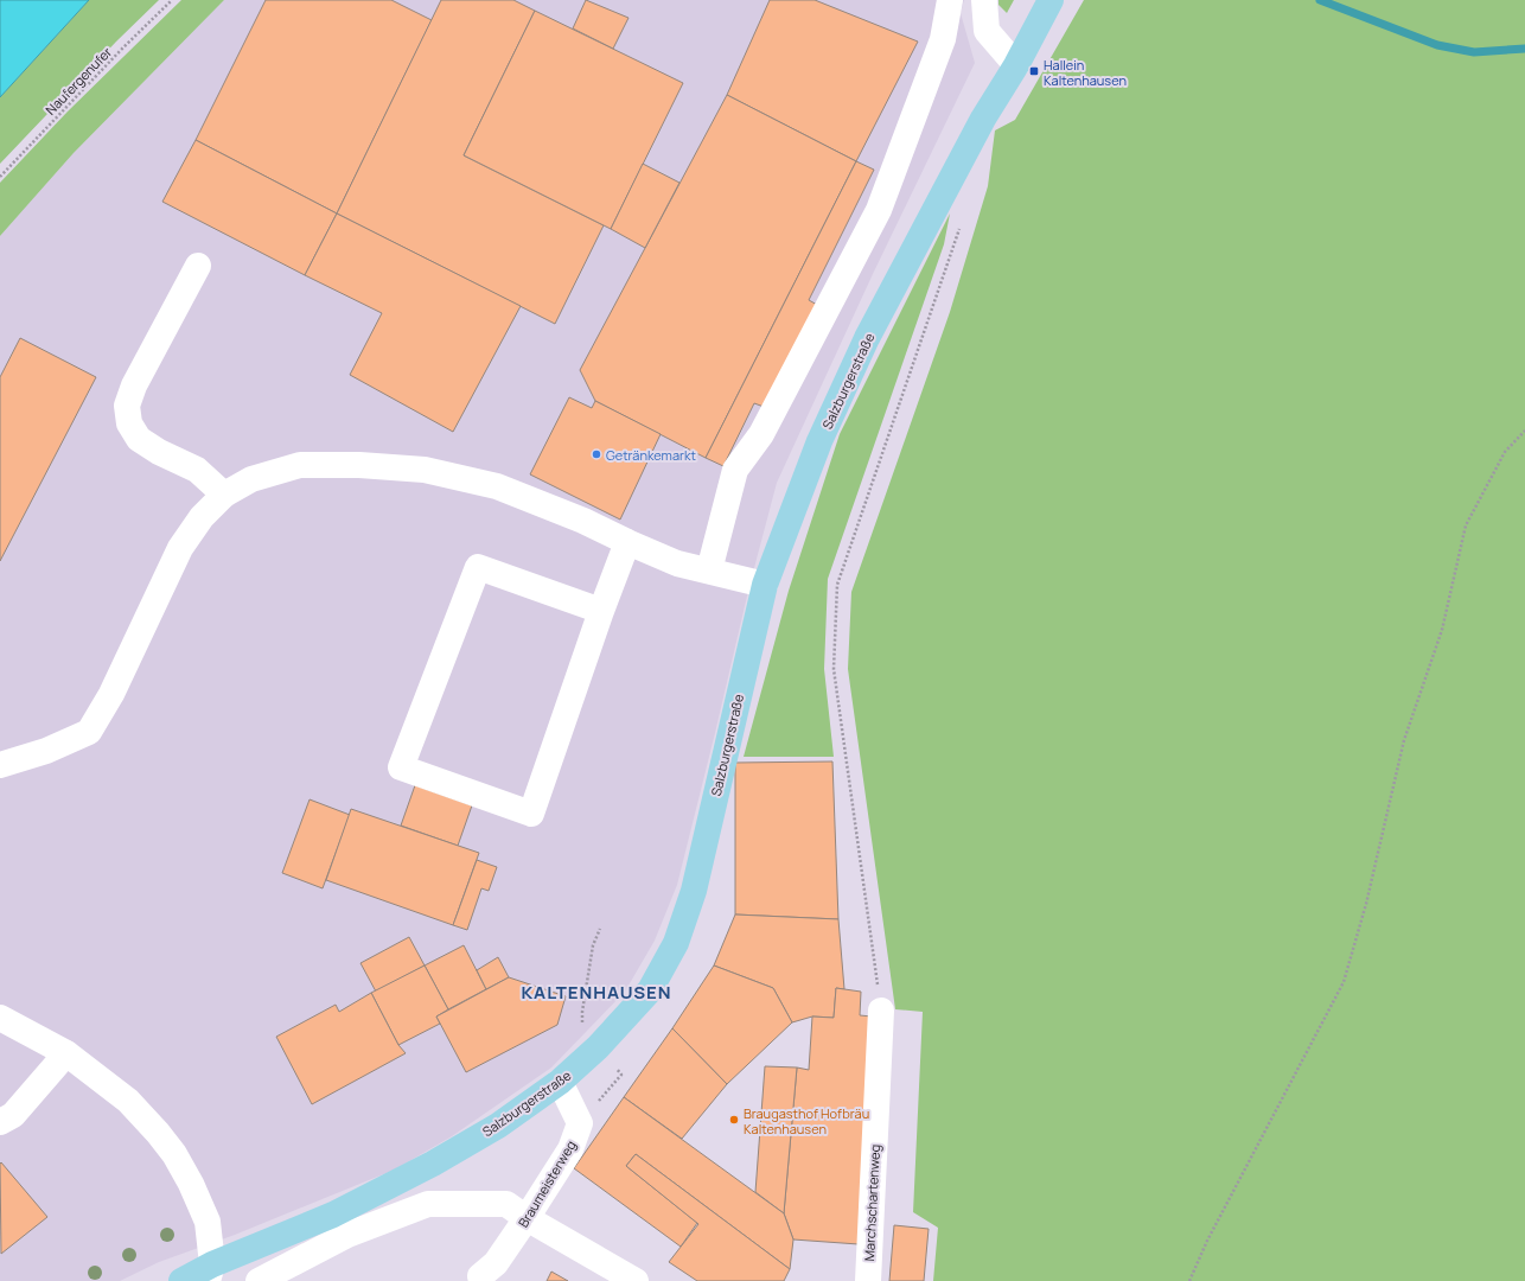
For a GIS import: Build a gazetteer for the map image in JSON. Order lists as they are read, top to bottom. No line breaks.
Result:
{"streets":{"main road":["Salzburgerstraße"],"street":["Braumeisterweg","Marchschartenweg"],"path":["Naufergenufer"]},"crossings":[["Salzburgerstraße","Braumeisterweg"]],"districts":["KALTENHAUSEN"],"places":{"transit":["Hallein Kaltenhausen"],"other":["Getränkemarkt","Braugasthof Hofbräu Kaltenhausen"]}}
